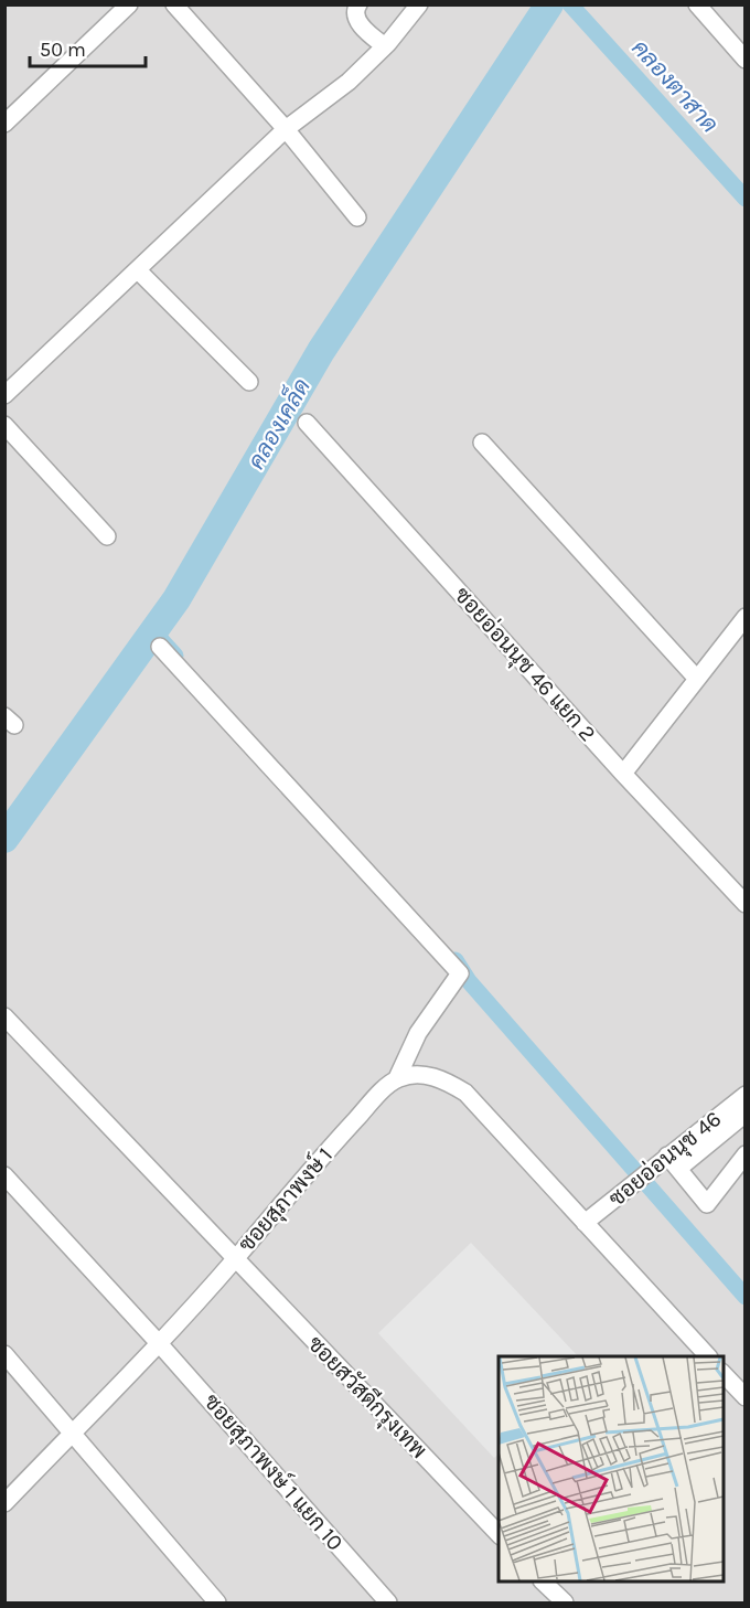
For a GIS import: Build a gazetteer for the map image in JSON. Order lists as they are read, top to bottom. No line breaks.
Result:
{"streets":{"street":["ซอยอ่อนนุช 46 แยก 2","ซอยอ่อนนุช 46","ซอยสุภาพงษ์ 1","ซอยสวัสดีกรุงเทพ","ซอยสุภาพงษ์ 1 แยก 10"]},"crossings":[["ซอยสุภาพงษ์ 1","ซอยสวัสดีกรุงเทพ"],["ซอยสุภาพงษ์ 1","ซอยสุภาพงษ์ 1 แยก 10"]],"water":["คลองตาสาด","คลองเคล็ด"],"scale_bar":"50 m"}
